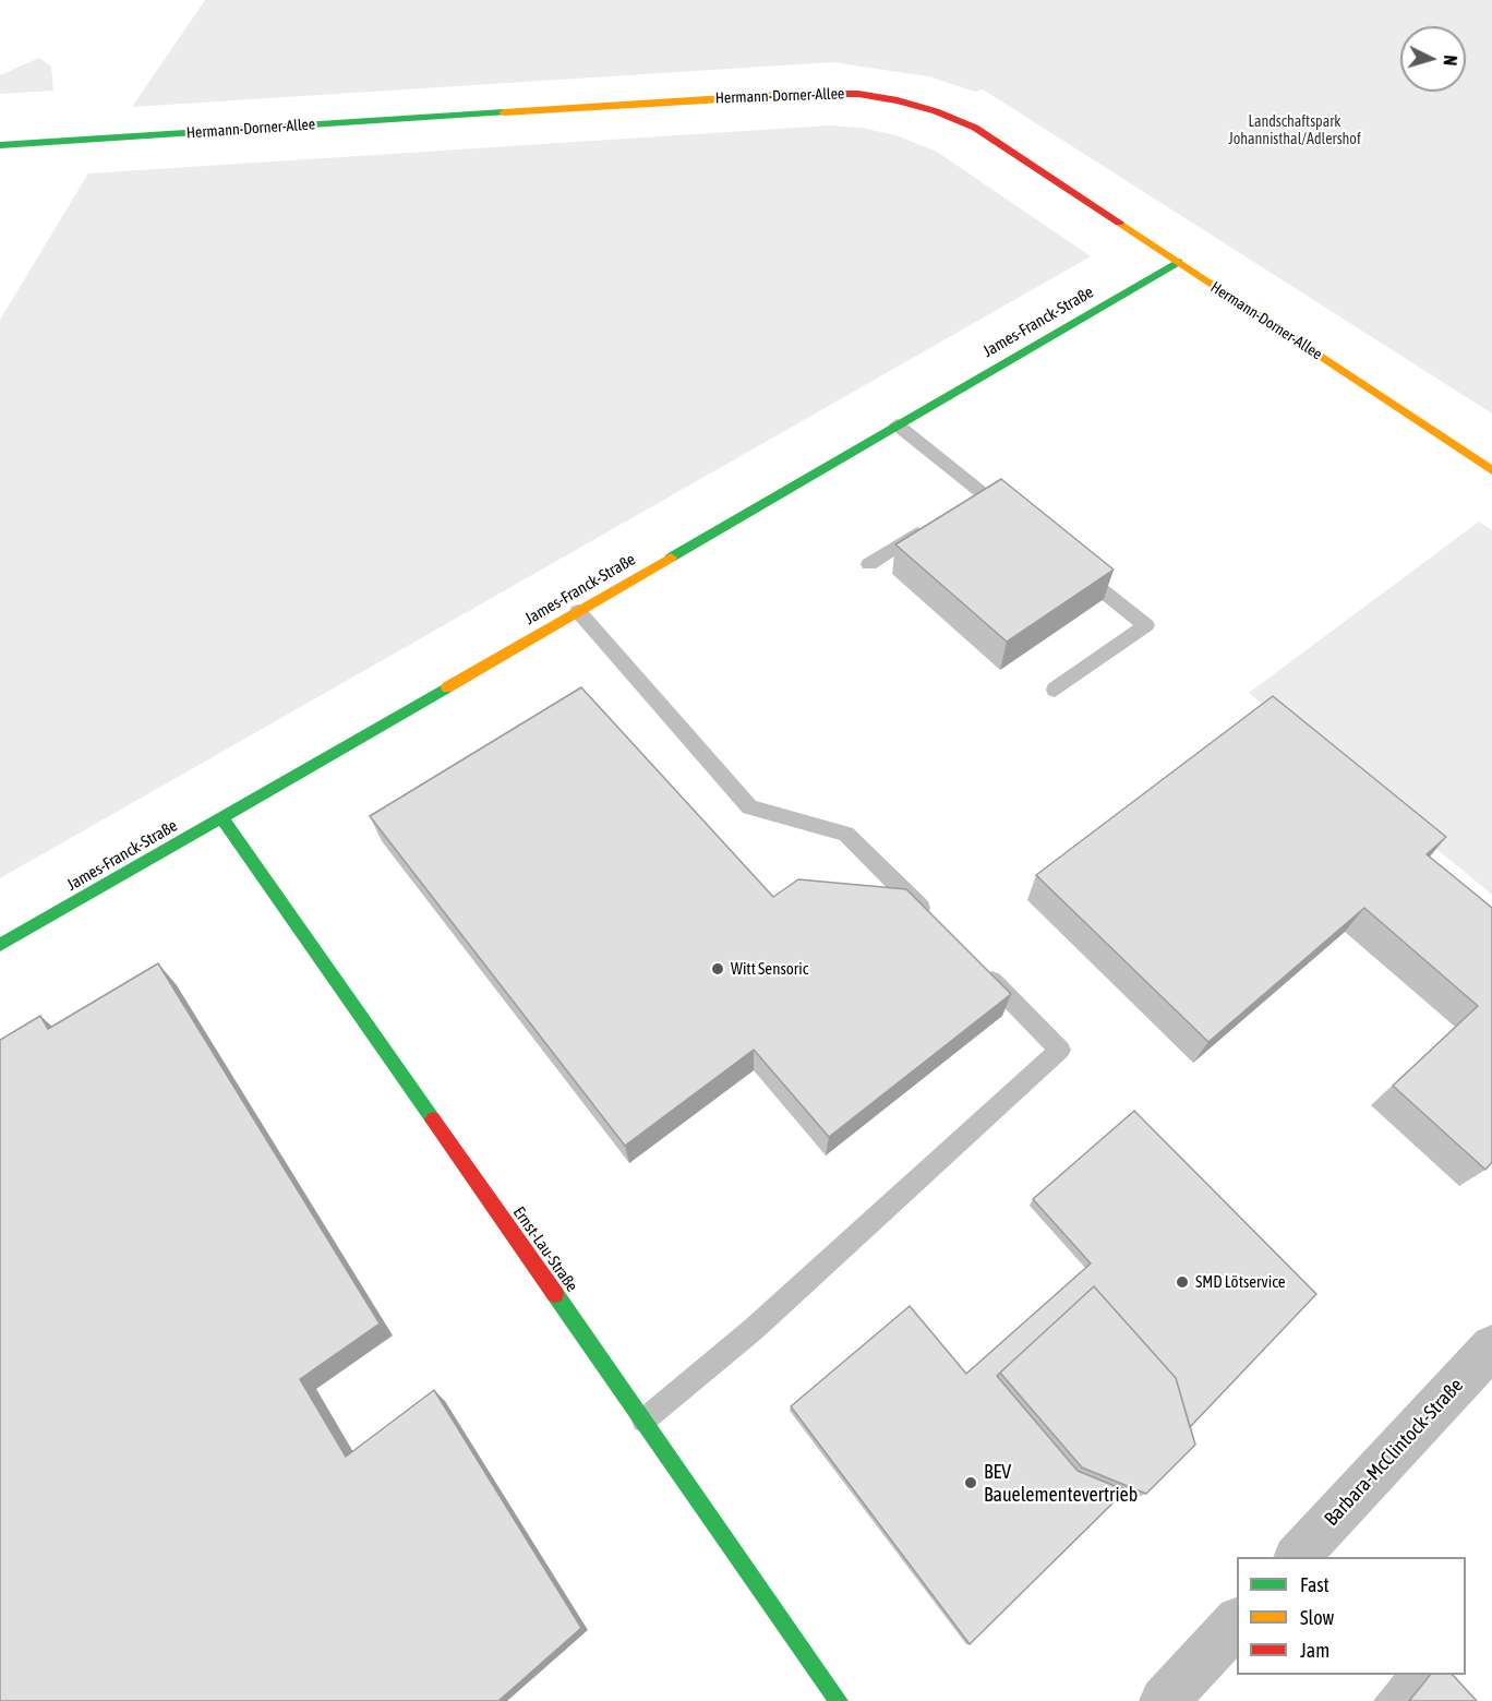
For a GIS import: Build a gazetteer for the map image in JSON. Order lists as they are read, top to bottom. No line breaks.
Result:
{"streets":{"street":["Hermann-Dorner-Allee","James-Franck-Straße","Ernst-Lau-Straße","Barbara-McClintock-Straße"]},"crossings":[["Hermann-Dorner-Allee","James-Franck-Straße"],["James-Franck-Straße","Ernst-Lau-Straße"]],"parks":["Landschaftspark Johannisthal/Adlershof"],"places":["Witt Sensoric","SMD Lötservice","BEV Bauelementevertrieb"],"legend":["Fast","Slow","Jam"],"north":"right"}
